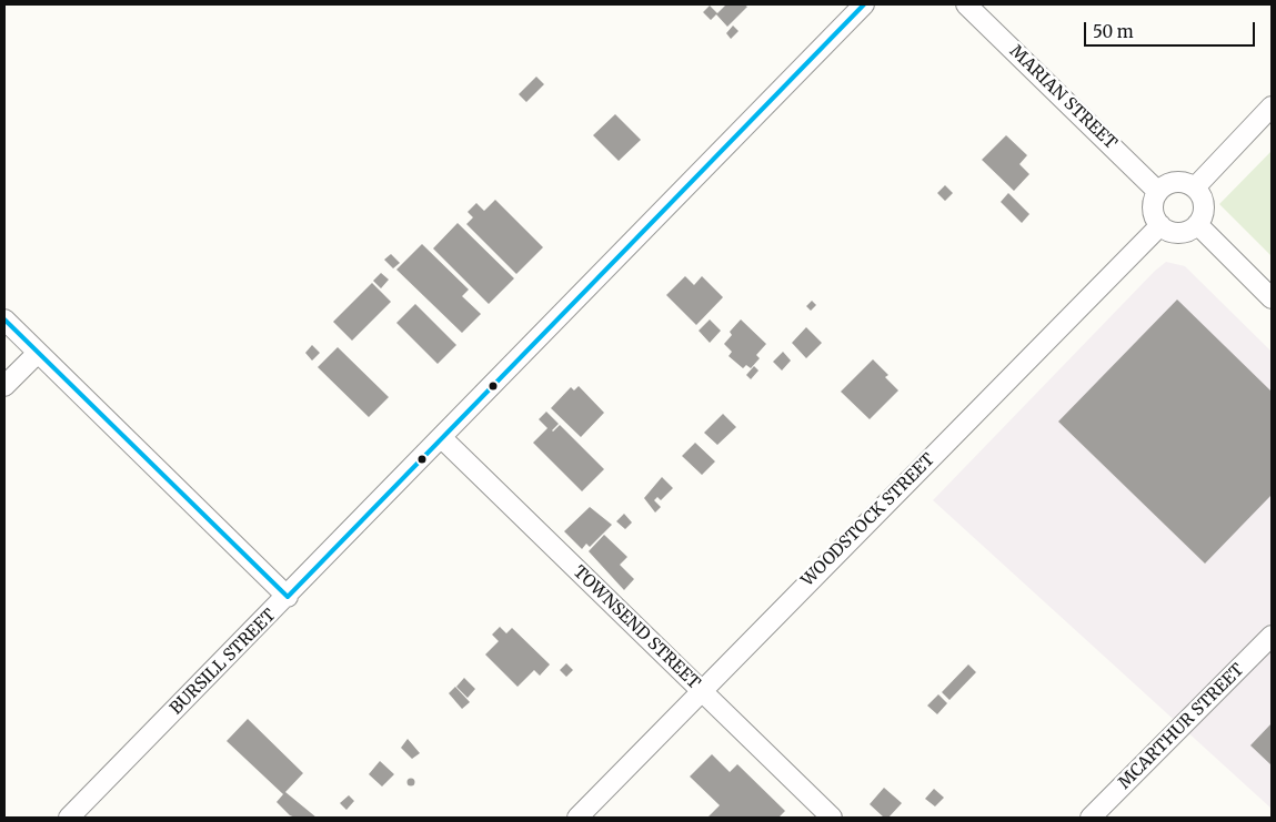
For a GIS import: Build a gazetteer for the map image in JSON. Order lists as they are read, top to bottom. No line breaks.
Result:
{"streets":{"street":["MARIAN STREET","WOODSTOCK STREET","TOWNSEND STREET","BURSILL STREET","MCARTHUR STREET"]},"crossings":[["MARIAN STREET","WOODSTOCK STREET"],["WOODSTOCK STREET","TOWNSEND STREET"],["TOWNSEND STREET","BURSILL STREET"]],"scale_bar":"50 m"}
